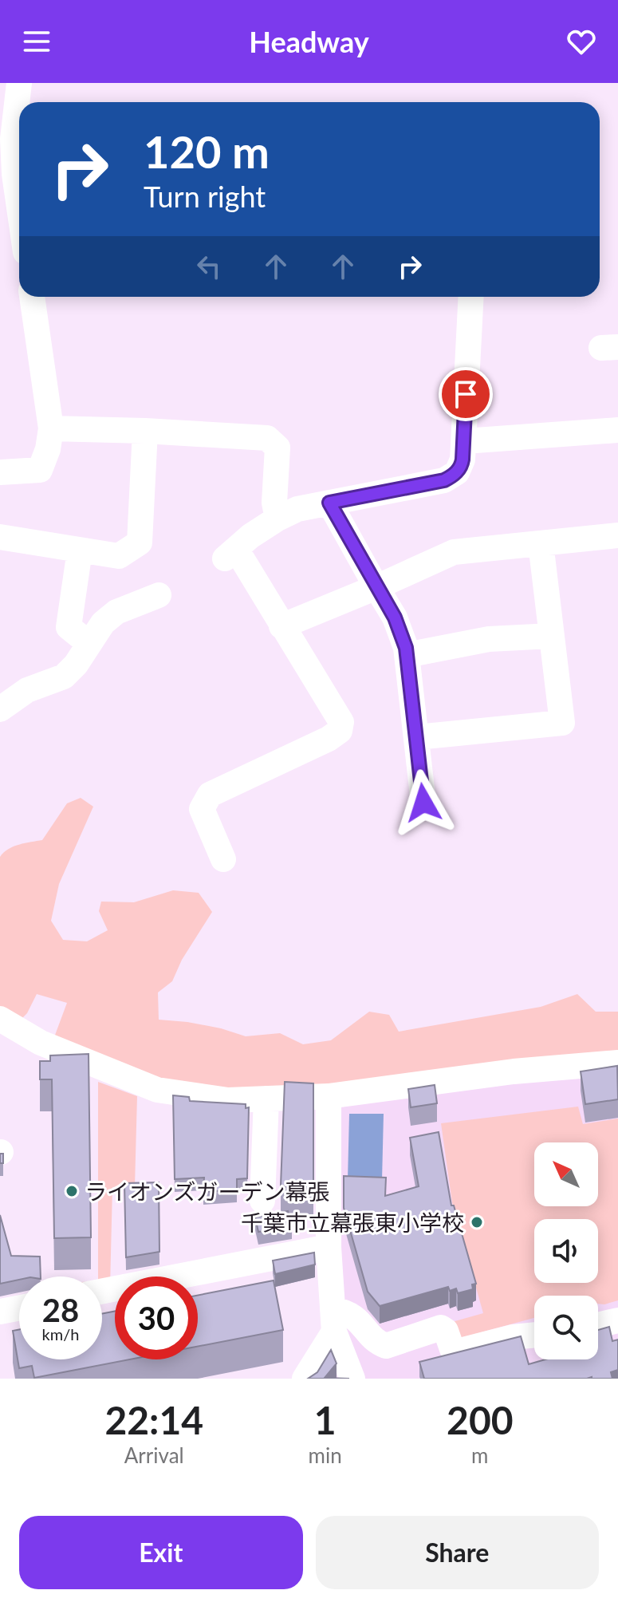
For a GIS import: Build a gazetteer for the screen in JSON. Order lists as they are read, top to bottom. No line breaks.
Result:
{"places":["ライオンズガーデン幕張","千葉市立幕張東小学校"],"north":"top left","page":{"header":"Headway","turn":["120 m","Turn right"],"speed":"28 km/h","limit":"30","eta":["22:14","Arrival","1","min","200","m"],"buttons":["Exit","Share"]}}
